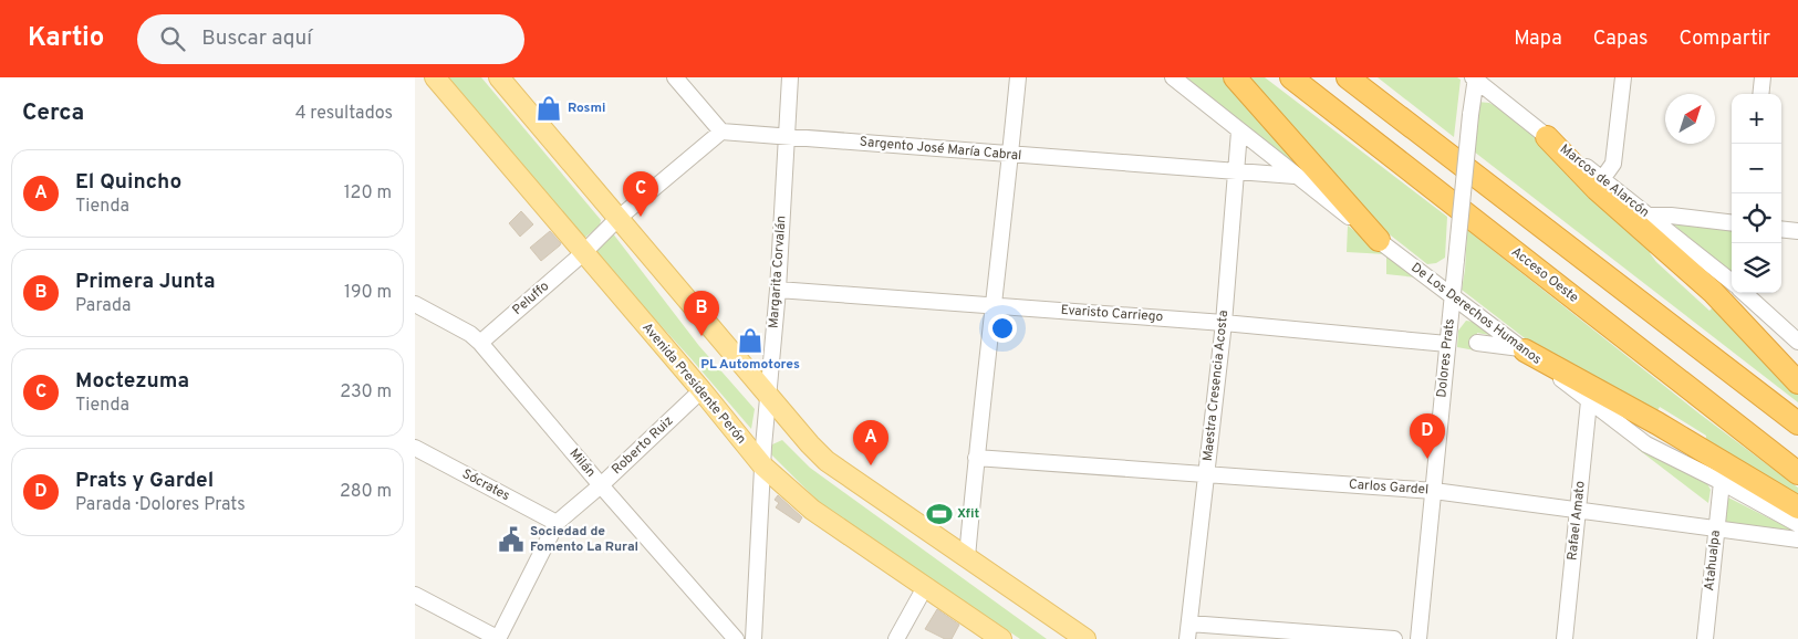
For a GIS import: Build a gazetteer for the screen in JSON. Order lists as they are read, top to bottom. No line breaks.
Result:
{"streets":{"highway":["Acceso Oeste"],"main road":["Avenida Presidente Perón"],"street":["Sargento José María Cabral","Marcos de Alarcón","Margarita Corvalán","Peluffo","Evaristo Carriego","De Los Derechos Humanos","Dolores Prats","Maestra Cresencia Acosta","Roberto Ruiz","Milán","Sócrates","Carlos Gardel","Rafael Amato","Atahualpa"]},"crossings":[["Sargento José María Cabral","Margarita Corvalán"],["Sargento José María Cabral","De Los Derechos Humanos"],["Sargento José María Cabral","Maestra Cresencia Acosta"],["Marcos de Alarcón","Dolores Prats"],["Margarita Corvalán","Evaristo Carriego"],["Margarita Corvalán","Avenida Presidente Perón"],["Peluffo","Avenida Presidente Perón"],["Peluffo","Milán"],["Evaristo Carriego","Dolores Prats"],["Evaristo Carriego","Maestra Cresencia Acosta"],["De Los Derechos Humanos","Dolores Prats"],["De Los Derechos Humanos","Maestra Cresencia Acosta"],["De Los Derechos Humanos","Rafael Amato"],["De Los Derechos Humanos","Atahualpa"],["Dolores Prats","Carlos Gardel"],["Avenida Presidente Perón","Roberto Ruiz"],["Maestra Cresencia Acosta","Carlos Gardel"],["Roberto Ruiz","Milán"],["Roberto Ruiz","Sócrates"],["Carlos Gardel","Rafael Amato"],["Carlos Gardel","Atahualpa"]],"places":{"shop":["Rosmi","PL Automotores"],"sports":["Xfit"],"public building":["Sociedad de Fomento La Rural"]},"north":"top right","page":{"header":"Kartio","search":"Buscar aquí","nav":["Mapa","Capas","Compartir"],"heading":["Cerca","4 resultados"],"map_buttons":["+","−"],"list":[{"mark":"A","name":"El Quincho","note":"Tienda","value":"120 m"},{"mark":"B","name":"Primera Junta","note":"Parada","value":"190 m"},{"mark":"C","name":"Moctezuma","note":"Tienda","value":"230 m"},{"mark":"D","name":"Prats y Gardel","note":"Parada · Dolores Prats","value":"280 m"}],"pins":["C","B","D","A"]}}
